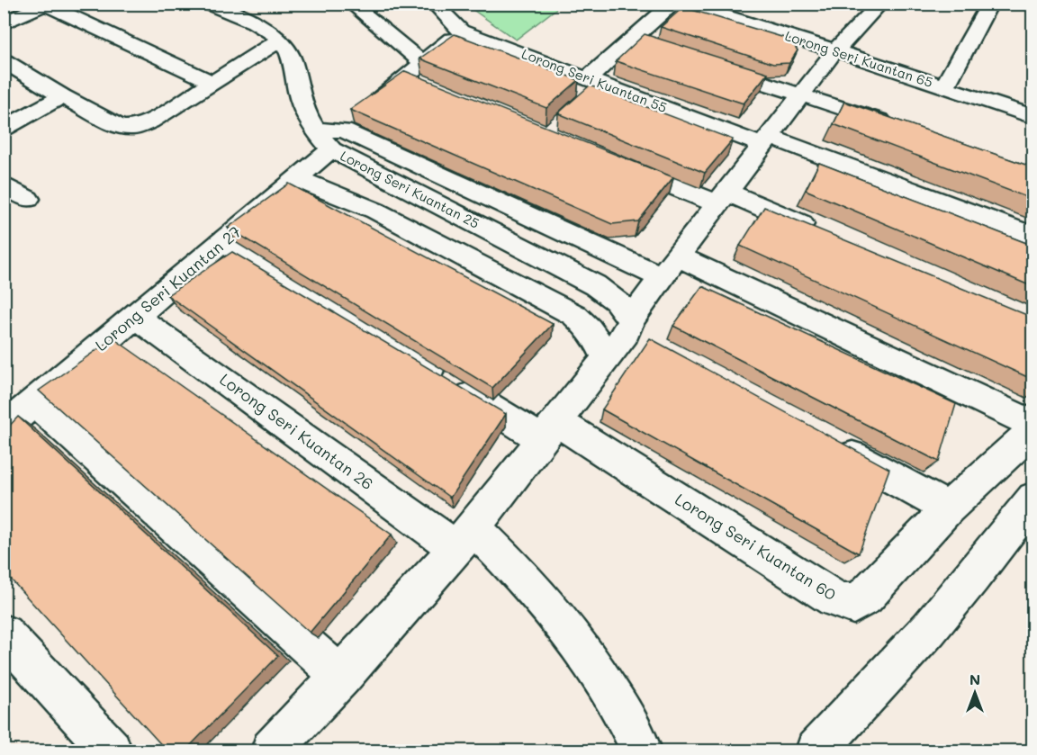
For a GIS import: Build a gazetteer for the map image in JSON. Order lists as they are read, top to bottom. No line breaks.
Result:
{"streets":{"street":["Lorong Seri Kuantan 65","Lorong Seri Kuantan 55","Lorong Seri Kuantan 25","Lorong Seri Kuantan 27","Lorong Seri Kuantan 26","Lorong Seri Kuantan 60"]},"crossings":[["Lorong Seri Kuantan 55","Lorong Seri Kuantan 27"],["Lorong Seri Kuantan 25","Lorong Seri Kuantan 27"],["Lorong Seri Kuantan 27","Lorong Seri Kuantan 26"]],"north":"top"}
